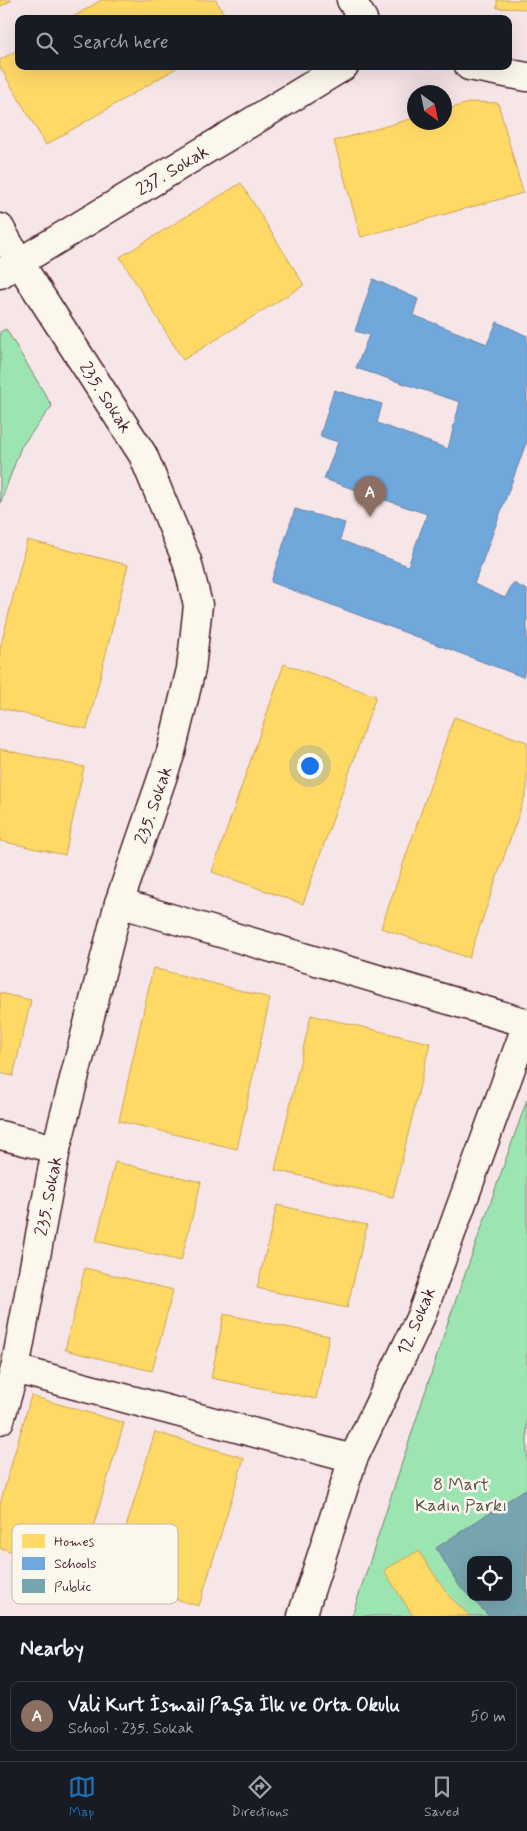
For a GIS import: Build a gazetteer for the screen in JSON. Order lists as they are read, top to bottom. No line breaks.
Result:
{"streets":{"street":["237. Sokak","235. Sokak","12. Sokak"]},"crossings":[["237. Sokak","235. Sokak"]],"parks":["8 Mart Kadın Parkı"],"legend":["Homes","Schools","Public"],"north":"bottom right","page":{"search":"Search here","pins":"A","heading":"Nearby","list":[{"mark":"A","name":"Vali Kurt İsmail Paşa İlk ve Orta Okulu","note":"School · 235. Sokak","value":"50 m"}],"nav":["Map","Directions","Saved"]}}
